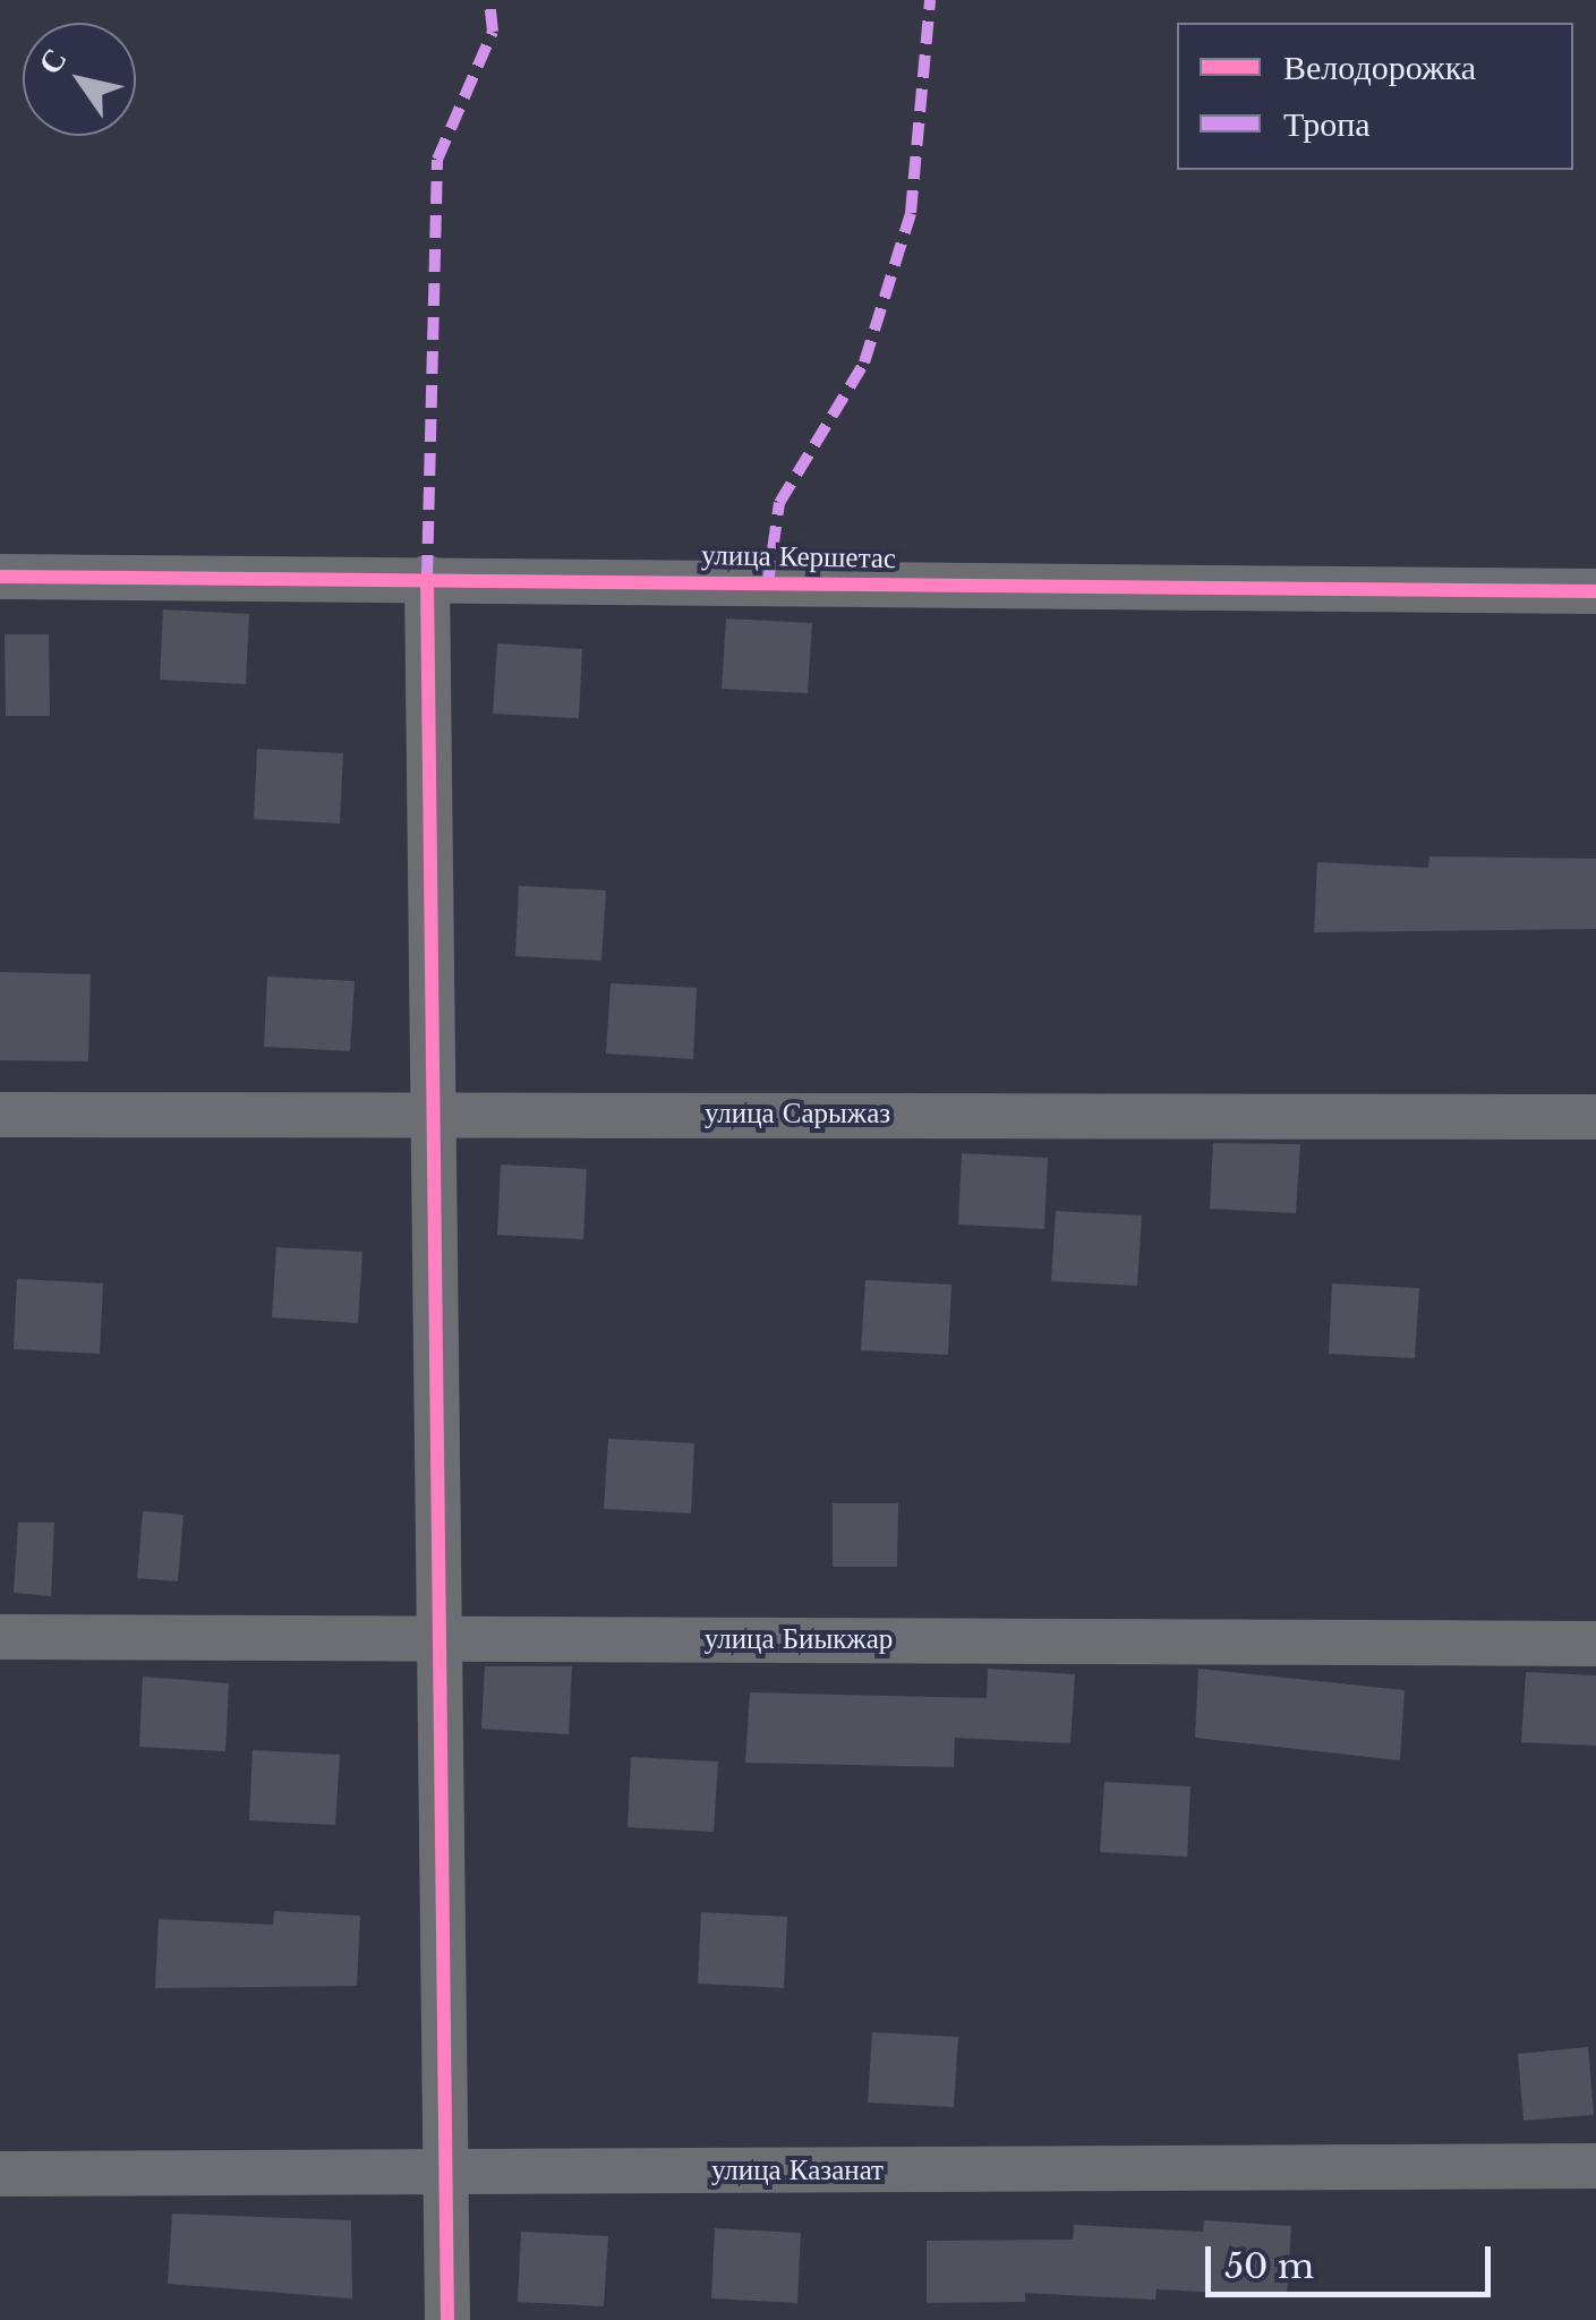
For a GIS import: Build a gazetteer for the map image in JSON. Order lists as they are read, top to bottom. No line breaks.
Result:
{"streets":{"street":["улица Кершетас","улица Сарыжаз","улица Биыкжар","улица Казанат"]},"legend":["Велодорожка","Тропа"],"scale_bar":"50 m","north":"top left"}
